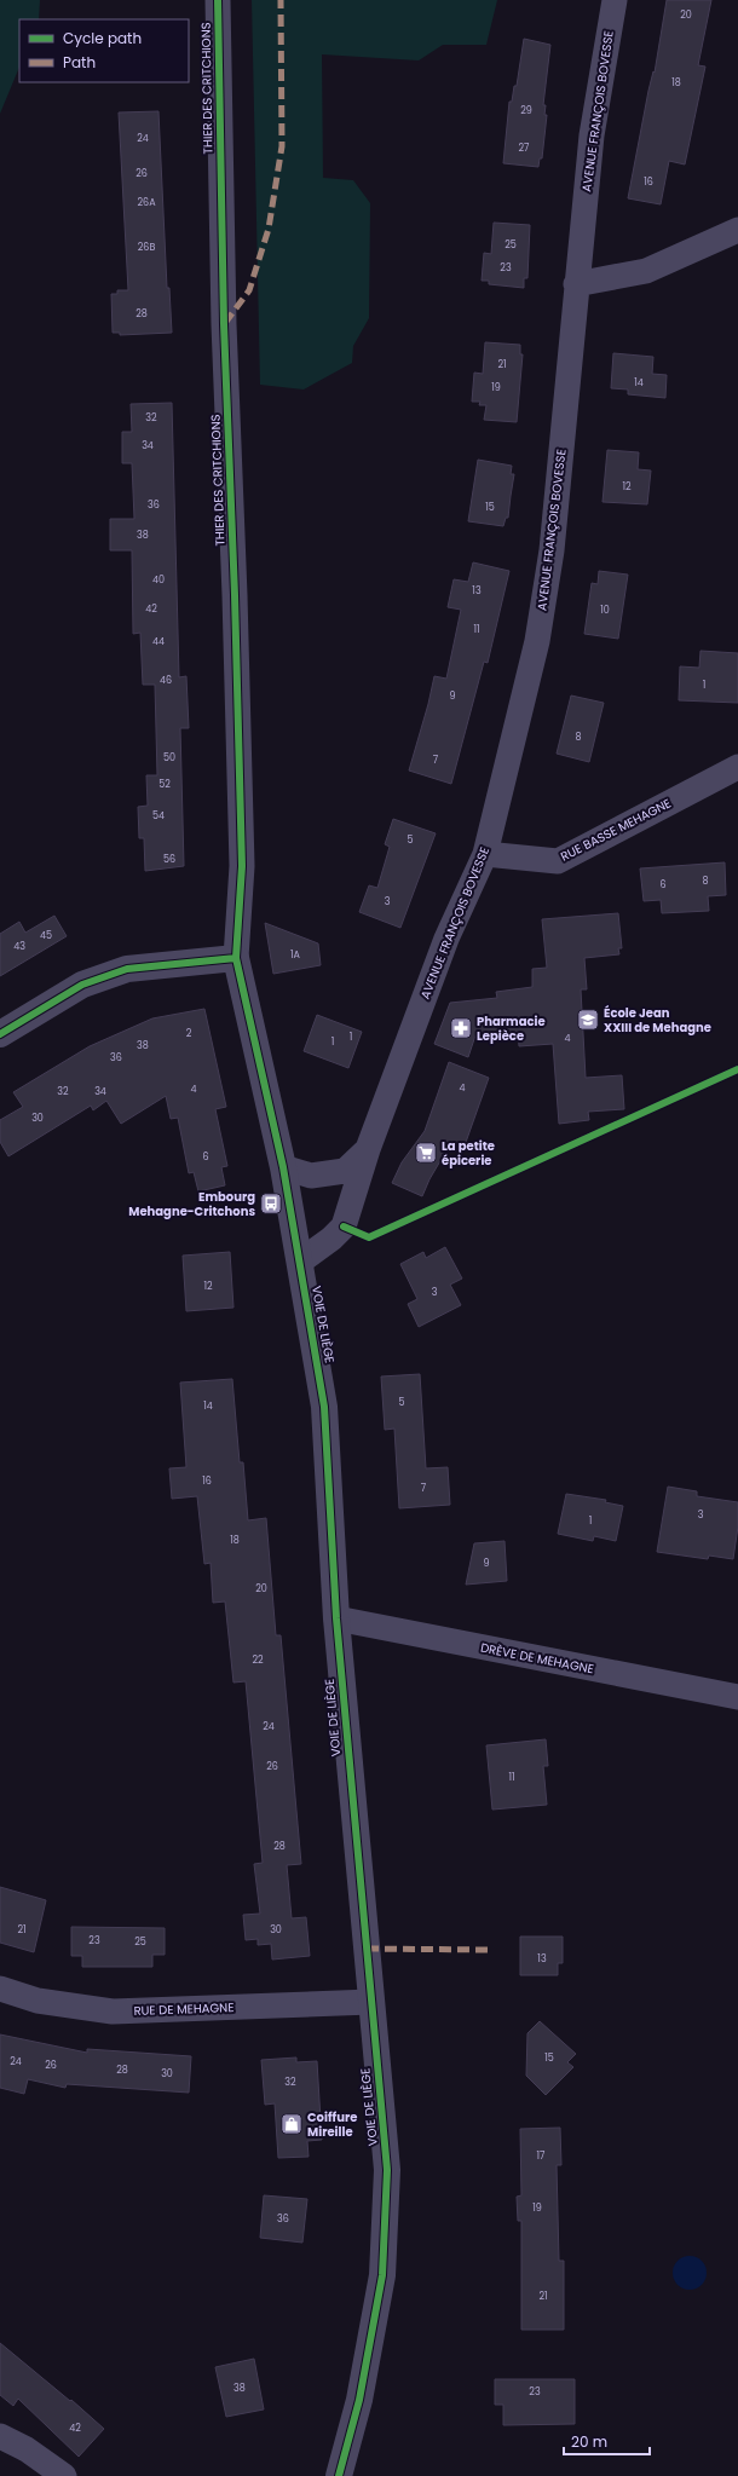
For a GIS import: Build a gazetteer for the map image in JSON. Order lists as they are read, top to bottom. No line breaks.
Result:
{"streets":{"street":["THIER DES CRITCHIONS","AVENUE FRANÇOIS BOVESSE","RUE BASSE MEHAGNE","VOIE DE LIÈGE","DRÈVE DE MEHAGNE","RUE DE MEHAGNE"]},"crossings":[["THIER DES CRITCHIONS","VOIE DE LIÈGE"],["AVENUE FRANÇOIS BOVESSE","RUE BASSE MEHAGNE"],["AVENUE FRANÇOIS BOVESSE","VOIE DE LIÈGE"],["VOIE DE LIÈGE","DRÈVE DE MEHAGNE"],["VOIE DE LIÈGE","RUE DE MEHAGNE"]],"places":{"school or university":["École Jean XXIII de Mehagne"],"pharmacy":["Pharmacie Lepièce"],"supermarket":["La petite épicerie"],"bus stop":["Embourg Mehagne-Critchons"],"shop":["Coiffure Mireille"]},"house_numbers":["20","18","29","24","27","26","16","26A","25","26B","23","28","21","14","19","32","34","12","36","15","38","40","13","42","10","11","44","46","1","9","8","50","7","52","54","5","56","8","6","3","45","43","1A","2","1","4","1","38","36","4","4","32","34","30","6","12","3","5","14","16","7","3","1","18","9","20","22","24","26","11","28","21","30","23","25","13","15","24","26","28","30","32","17","19","36","21","38","23","42"],"legend":["Cycle path","Path"],"scale_bar":"20 m"}
